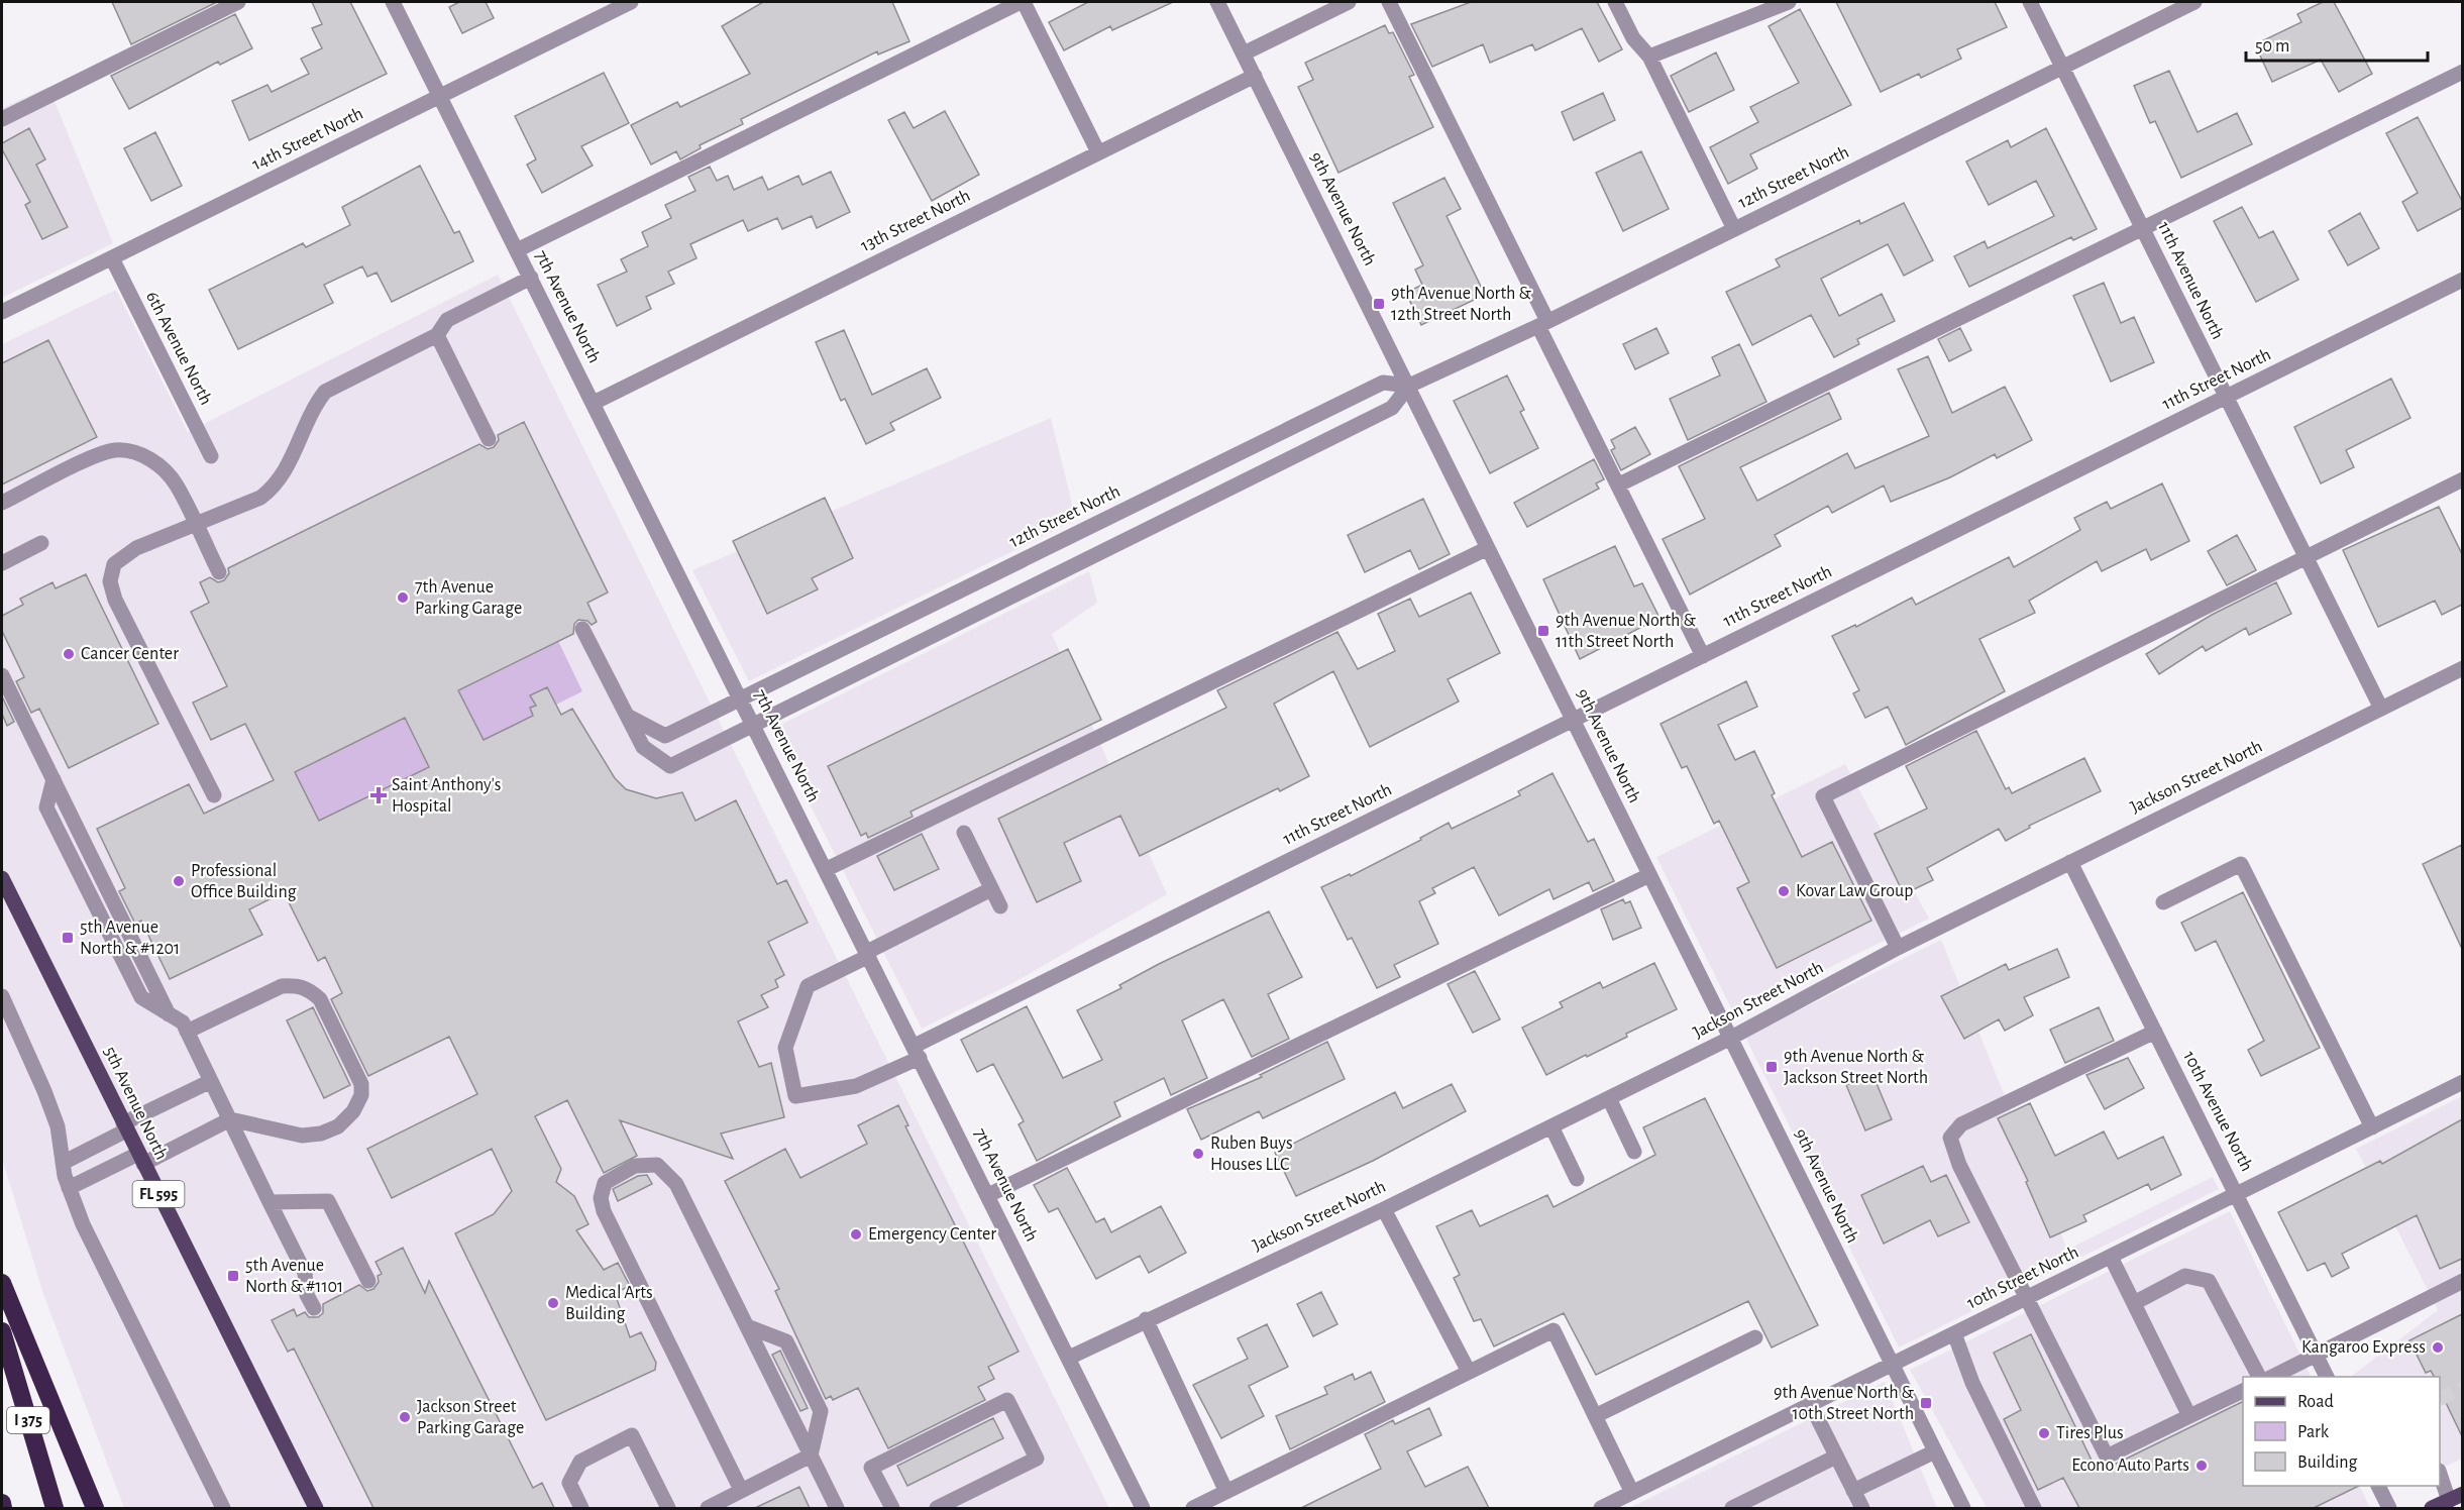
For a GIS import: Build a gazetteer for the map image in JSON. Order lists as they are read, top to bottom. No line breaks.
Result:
{"streets":{"highway":["I 375"],"main road":["5th Avenue North","FL 595"],"street":["14th Street North","12th Street North","9th Avenue North","13th Street North","11th Avenue North","7th Avenue North","6th Avenue North","11th Street North","Jackson Street North","10th Avenue North","10th Street North"]},"crossings":[["14th Street North","7th Avenue North"],["14th Street North","6th Avenue North"],["12th Street North","9th Avenue North"],["12th Street North","11th Avenue North"],["12th Street North","7th Avenue North"],["9th Avenue North","13th Street North"],["9th Avenue North","11th Street North"],["9th Avenue North","Jackson Street North"],["9th Avenue North","10th Street North"],["13th Street North","7th Avenue North"],["11th Avenue North","11th Street North"],["11th Avenue North","Jackson Street North"],["7th Avenue North","11th Street North"],["7th Avenue North","Jackson Street North"],["Jackson Street North","10th Avenue North"],["10th Avenue North","10th Street North"]],"places":{"transit":["9th Avenue North & 12th Street North","9th Avenue North & 11th Street North","5th Avenue North & #1201","9th Avenue North & Jackson Street North","5th Avenue North & #1101","9th Avenue North & 10th Street North"],"other":["7th Avenue Parking Garage","Cancer Center","Professional Office Building","Kovar Law Group","Ruben Buys Houses LLC","Emergency Center","Medical Arts Building","Kangaroo Express","Jackson Street Parking Garage","Tires Plus","Econo Auto Parts"],"health":["Saint Anthony's Hospital"]},"legend":["Road","Park","Building"],"scale_bar":"50 m"}
